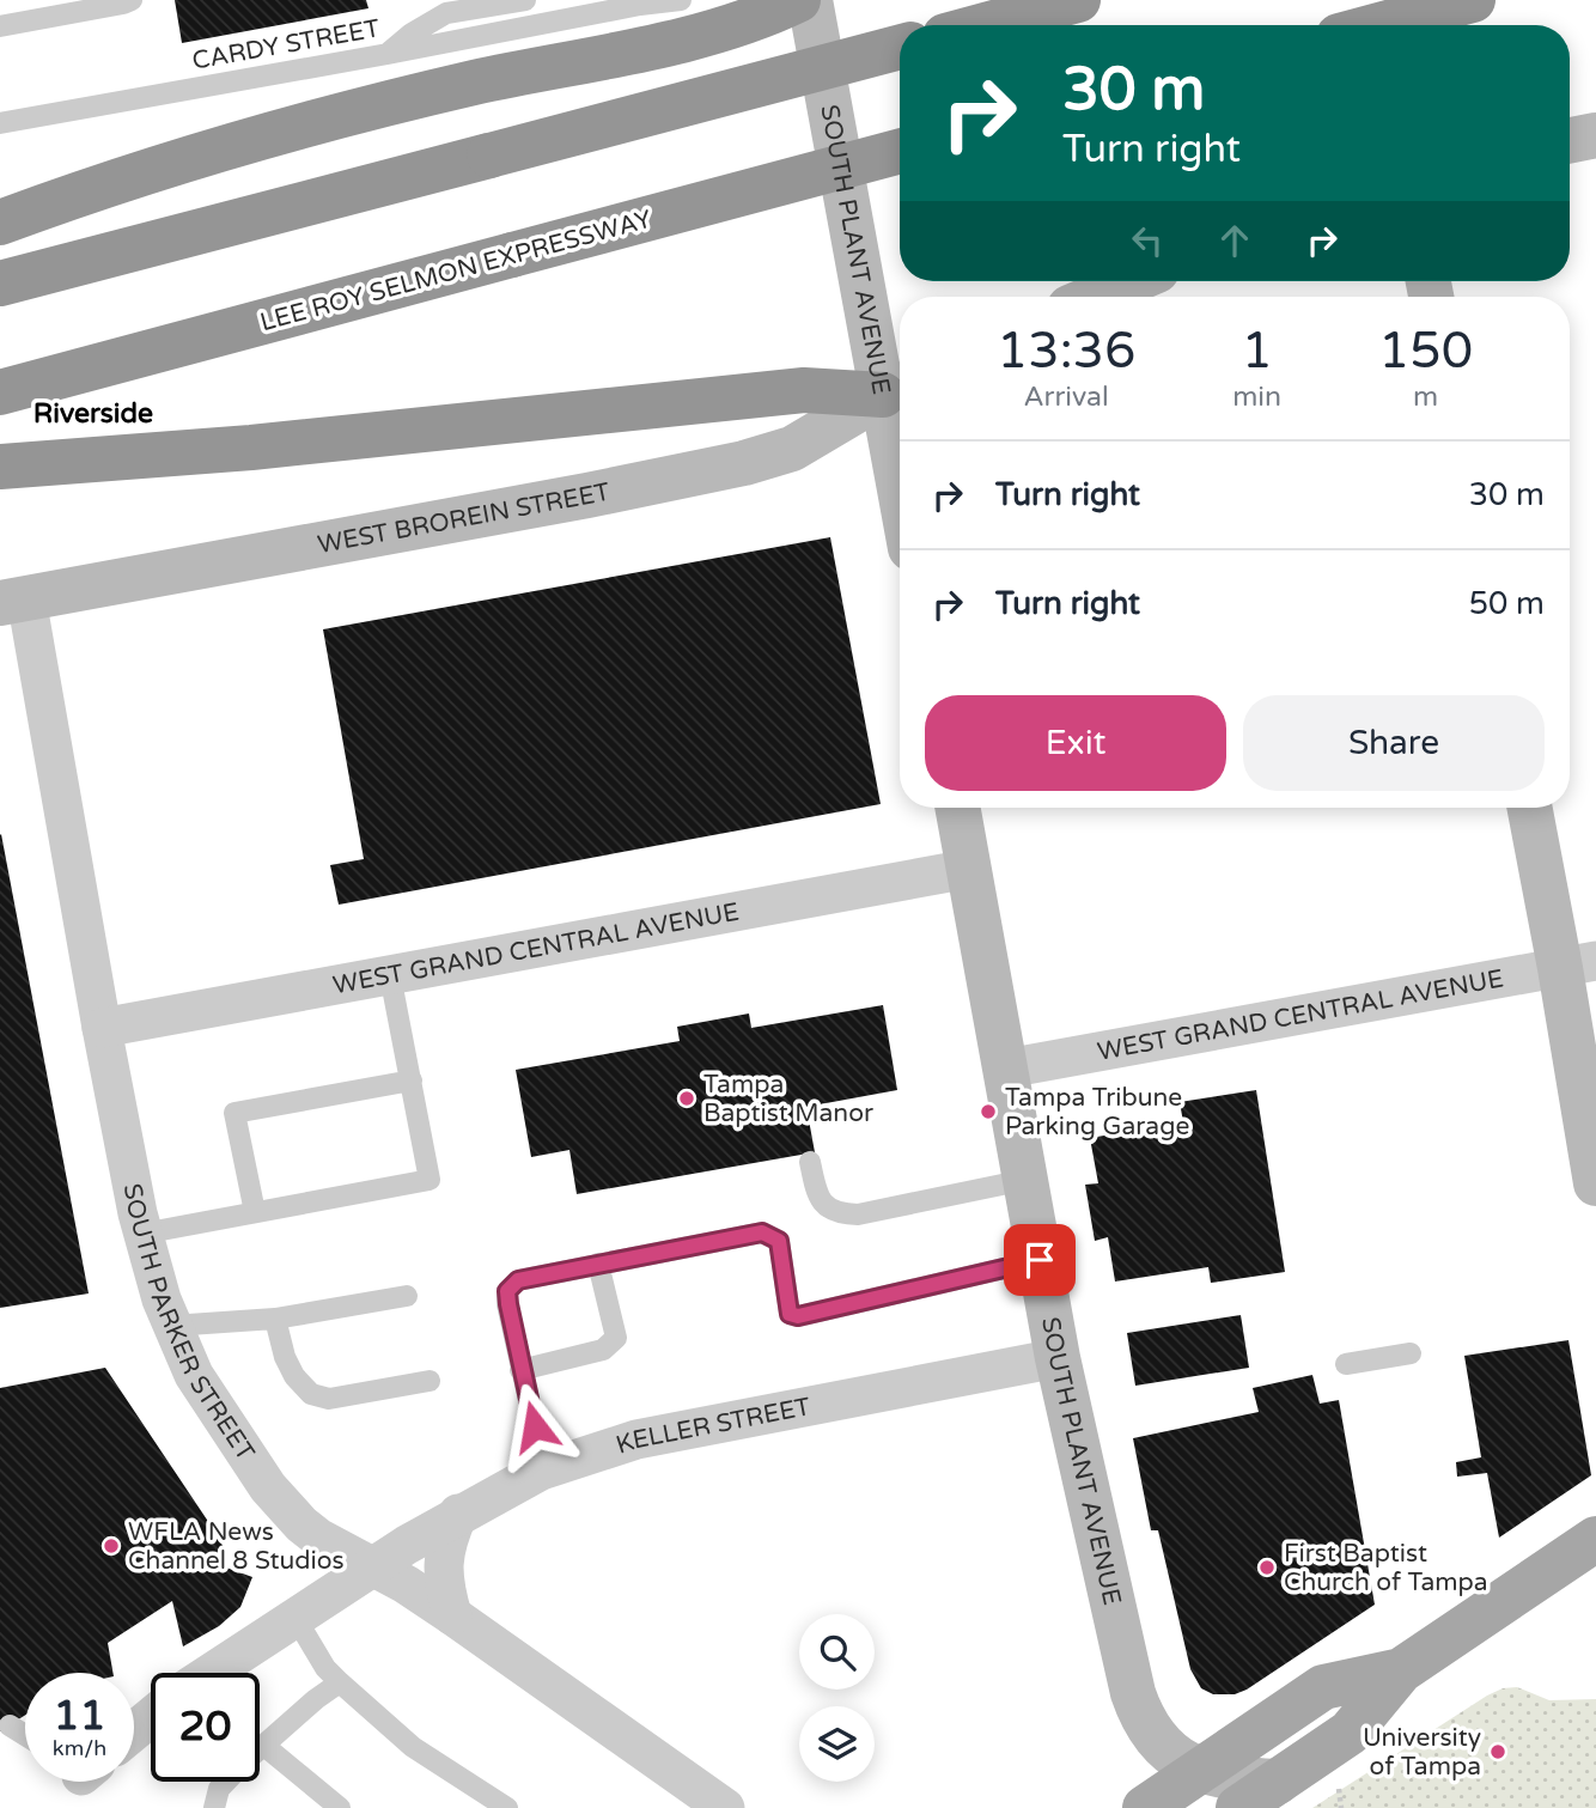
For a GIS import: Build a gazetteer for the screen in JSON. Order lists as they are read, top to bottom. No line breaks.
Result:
{"streets":{"highway":["LEE ROY SELMON EXPRESSWAY"],"street":["SOUTH PLANT AVENUE","WEST BROREIN STREET","WEST GRAND CENTRAL AVENUE","SOUTH PARKER STREET","KELLER STREET"],"lane":["CARDY STREET"]},"crossings":[["SOUTH PLANT AVENUE","WEST BROREIN STREET"],["SOUTH PLANT AVENUE","WEST GRAND CENTRAL AVENUE"],["SOUTH PLANT AVENUE","KELLER STREET"],["WEST BROREIN STREET","SOUTH PARKER STREET"],["WEST GRAND CENTRAL AVENUE","SOUTH PARKER STREET"],["SOUTH PARKER STREET","KELLER STREET"]],"districts":["Riverside"],"places":["Tampa Baptist Manor","Tampa Tribune Parking Garage","WFLA News Channel 8 Studios","First Baptist Church of Tampa","University of Tampa"],"page":{"turn":["30 m","Turn right"],"eta":["13:36","Arrival","1","min","150","m"],"list":[{"name":"Turn right","value":"30 m"},{"name":"Turn right","value":"50 m"}],"buttons":["Exit","Share"],"speed":"11 km/h","limit":"20"}}
